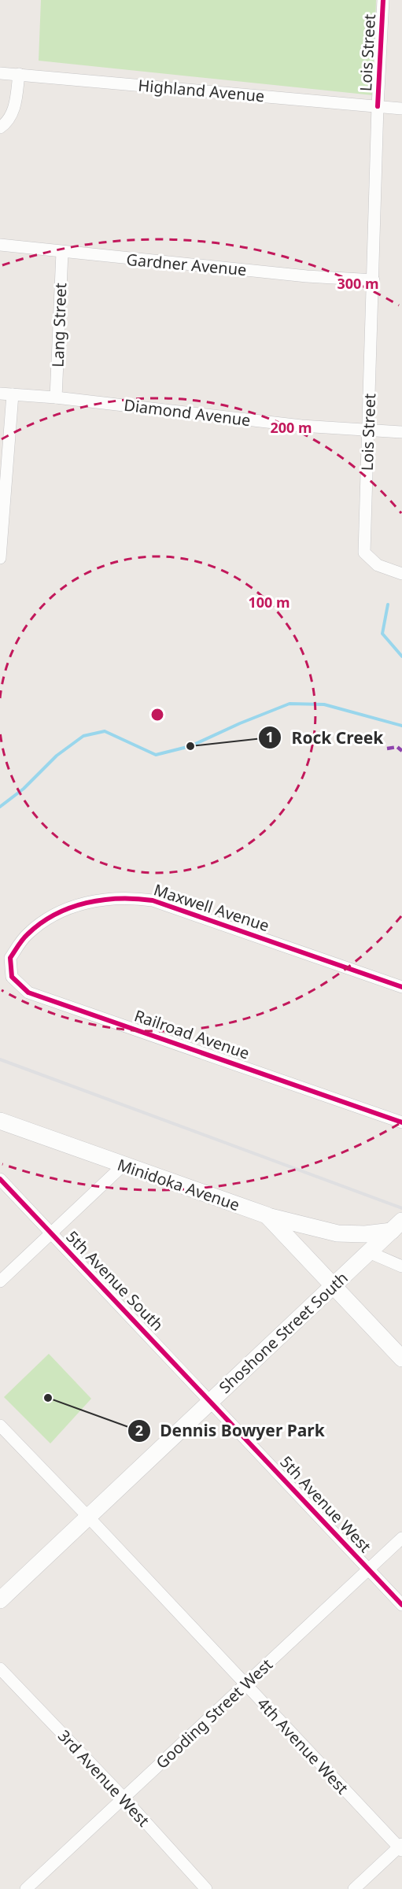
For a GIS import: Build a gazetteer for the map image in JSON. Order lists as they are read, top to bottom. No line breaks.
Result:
{"streets":{"main road":["Minidoka Avenue","Shoshone Street South"],"street":["Lois Street","Highland Avenue","Gardner Avenue","Lang Street","Diamond Avenue","Maxwell Avenue","Railroad Avenue","5th Avenue South","5th Avenue West","Gooding Street West","4th Avenue West","3rd Avenue West"]},"crossings":[["Lois Street","Highland Avenue"],["Lois Street","Gardner Avenue"],["Lois Street","Diamond Avenue"],["Gardner Avenue","Lang Street"],["Lang Street","Diamond Avenue"],["Maxwell Avenue","Railroad Avenue"],["Minidoka Avenue","Shoshone Street South"],["5th Avenue South","Shoshone Street South"],["5th Avenue South","5th Avenue West"],["Shoshone Street South","5th Avenue West"],["Shoshone Street South","4th Avenue West"],["5th Avenue West","Gooding Street West"],["Gooding Street West","4th Avenue West"],["Gooding Street West","3rd Avenue West"]],"places":["Rock Creek","Dennis Bowyer Park"],"rings":["300 m","200 m","100 m"]}
